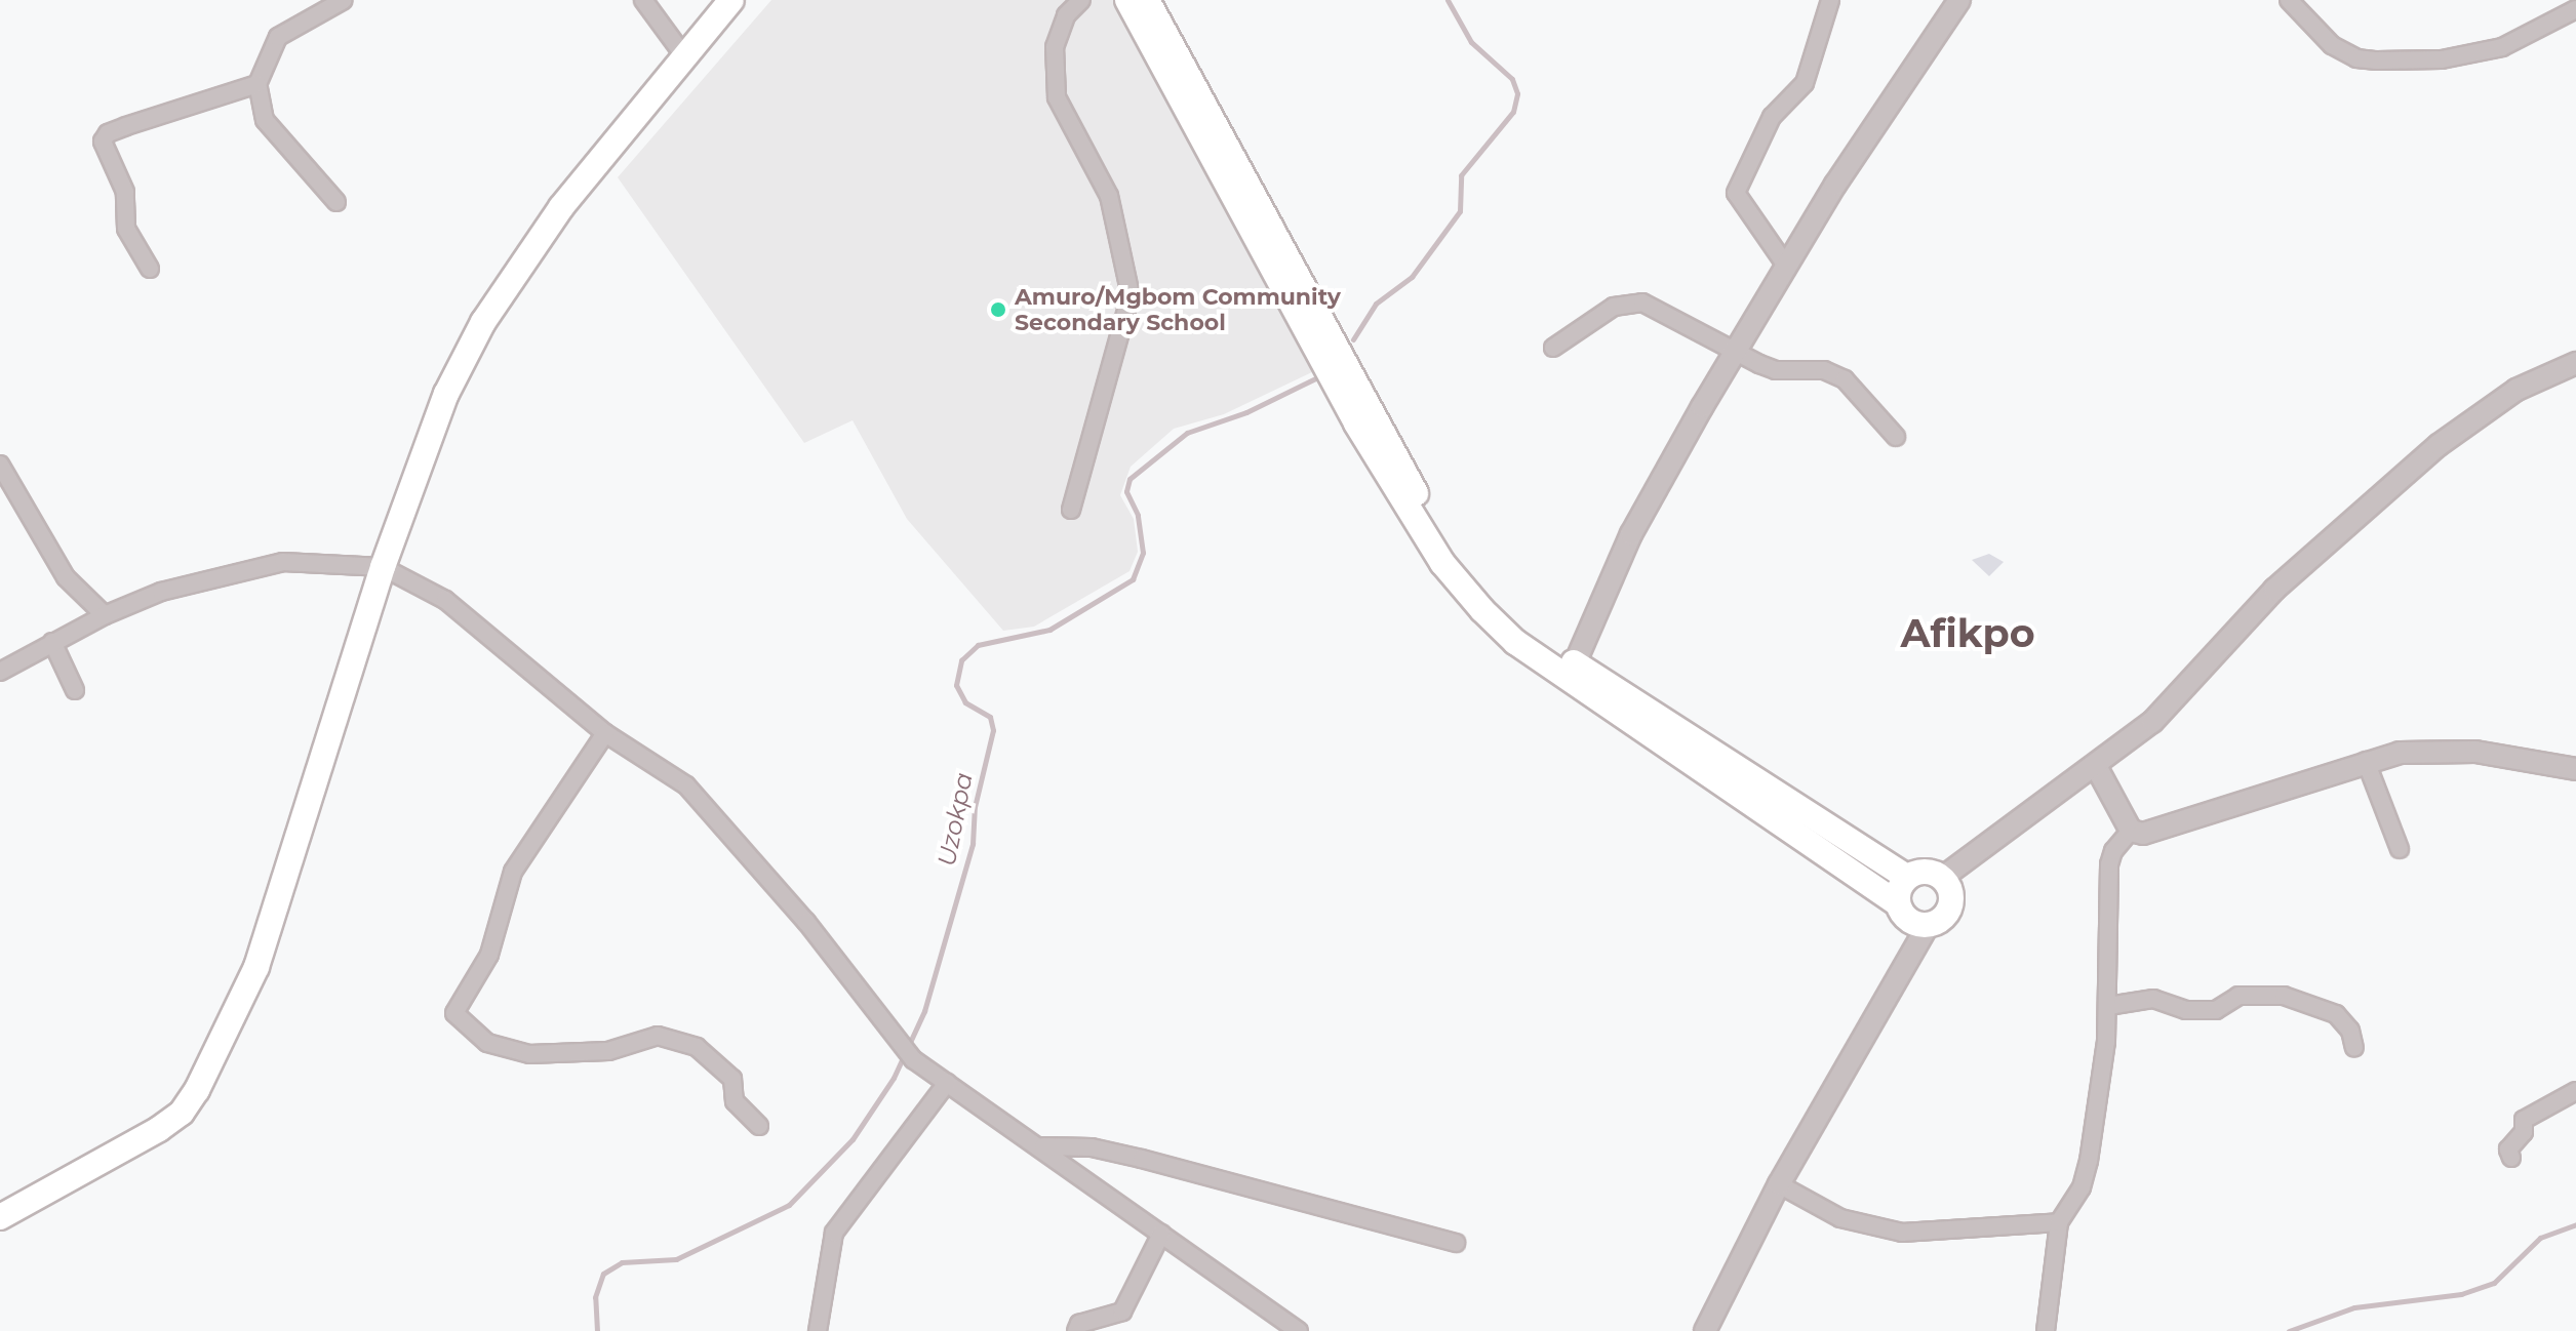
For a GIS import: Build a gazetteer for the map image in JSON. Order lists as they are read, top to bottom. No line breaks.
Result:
{"districts":["Afikpo"],"water":["Uzokpa"],"places":["Amuro/Mgbom Community Secondary School"]}
